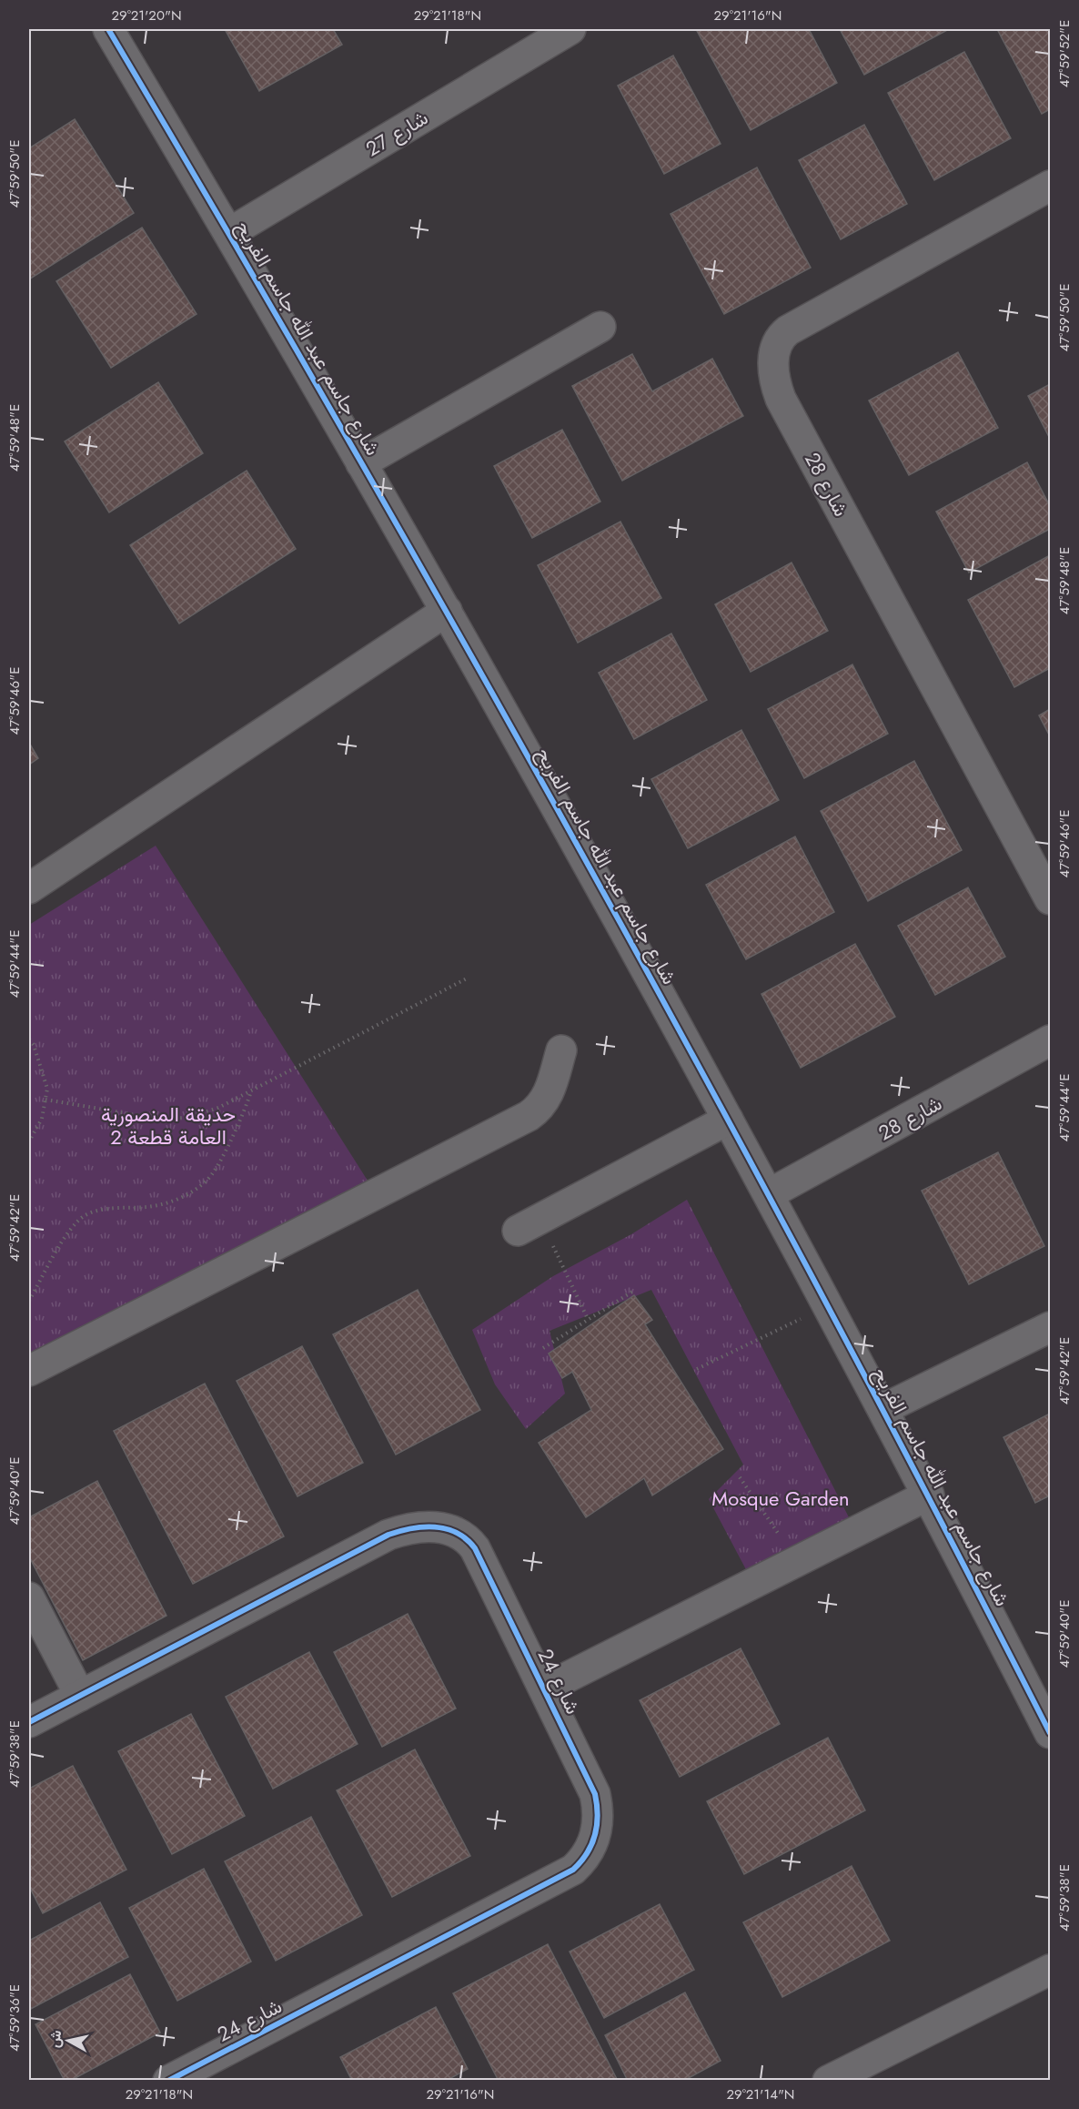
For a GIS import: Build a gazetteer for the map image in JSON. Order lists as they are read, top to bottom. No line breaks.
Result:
{"streets":{"street":["شارع 27","شارع جاسم عبد الله جاسم الفريح","شارع 28","شارع 24"]},"crossings":[["شارع 27","شارع جاسم عبد الله جاسم الفريح"],["شارع جاسم عبد الله جاسم الفريح","شارع 28"]],"parks":["حديقة المنصورية العامة قطعة 2","Mosque Garden"],"north":"left","coordinates":["29°21'20\"N","29°21'18\"N","29°21'16\"N","47°59'52\"E","47°59'50\"E","47°59'48\"E","47°59'46\"E","47°59'44\"E","47°59'42\"E","47°59'40\"E","47°59'38\"E","47°59'36\"E","29°21'14\"N"]}
